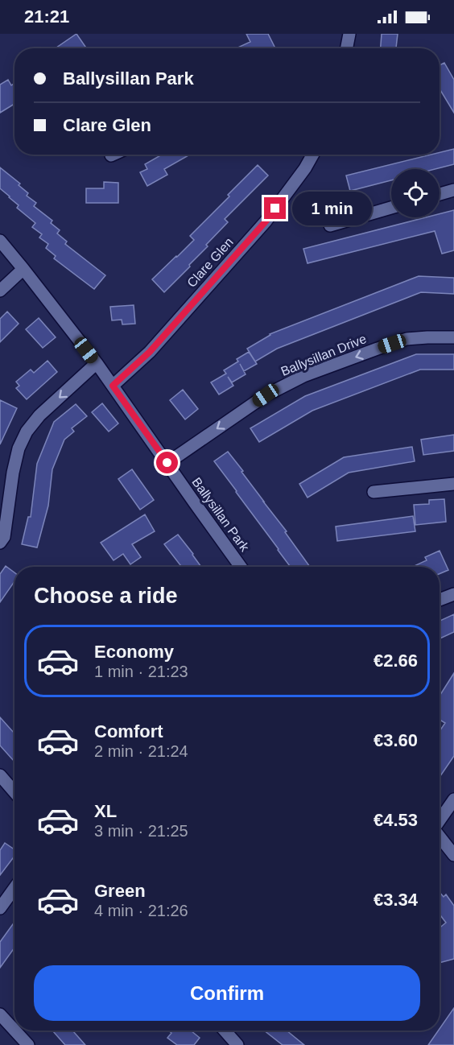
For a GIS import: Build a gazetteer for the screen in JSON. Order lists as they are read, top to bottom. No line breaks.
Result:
{"streets":{"street":["Clare Glen","Ballysillan Drive","Ballysillan Park"]},"crossings":[["Clare Glen","Ballysillan Park"],["Ballysillan Drive","Ballysillan Park"]],"one_way":["Ballysillan Drive"],"page":{"status":"21:21","banner":["Ballysillan Park","Clare Glen"],"bubble":"1 min","heading":"Choose a ride","list":[{"name":"Economy","note":"1 min · 21:23","value":"€2.66"},{"name":"Comfort","note":"2 min · 21:24","value":"€3.60"},{"name":"XL","note":"3 min · 21:25","value":"€4.53"},{"name":"Green","note":"4 min · 21:26","value":"€3.34"}],"buttons":"Confirm"}}
